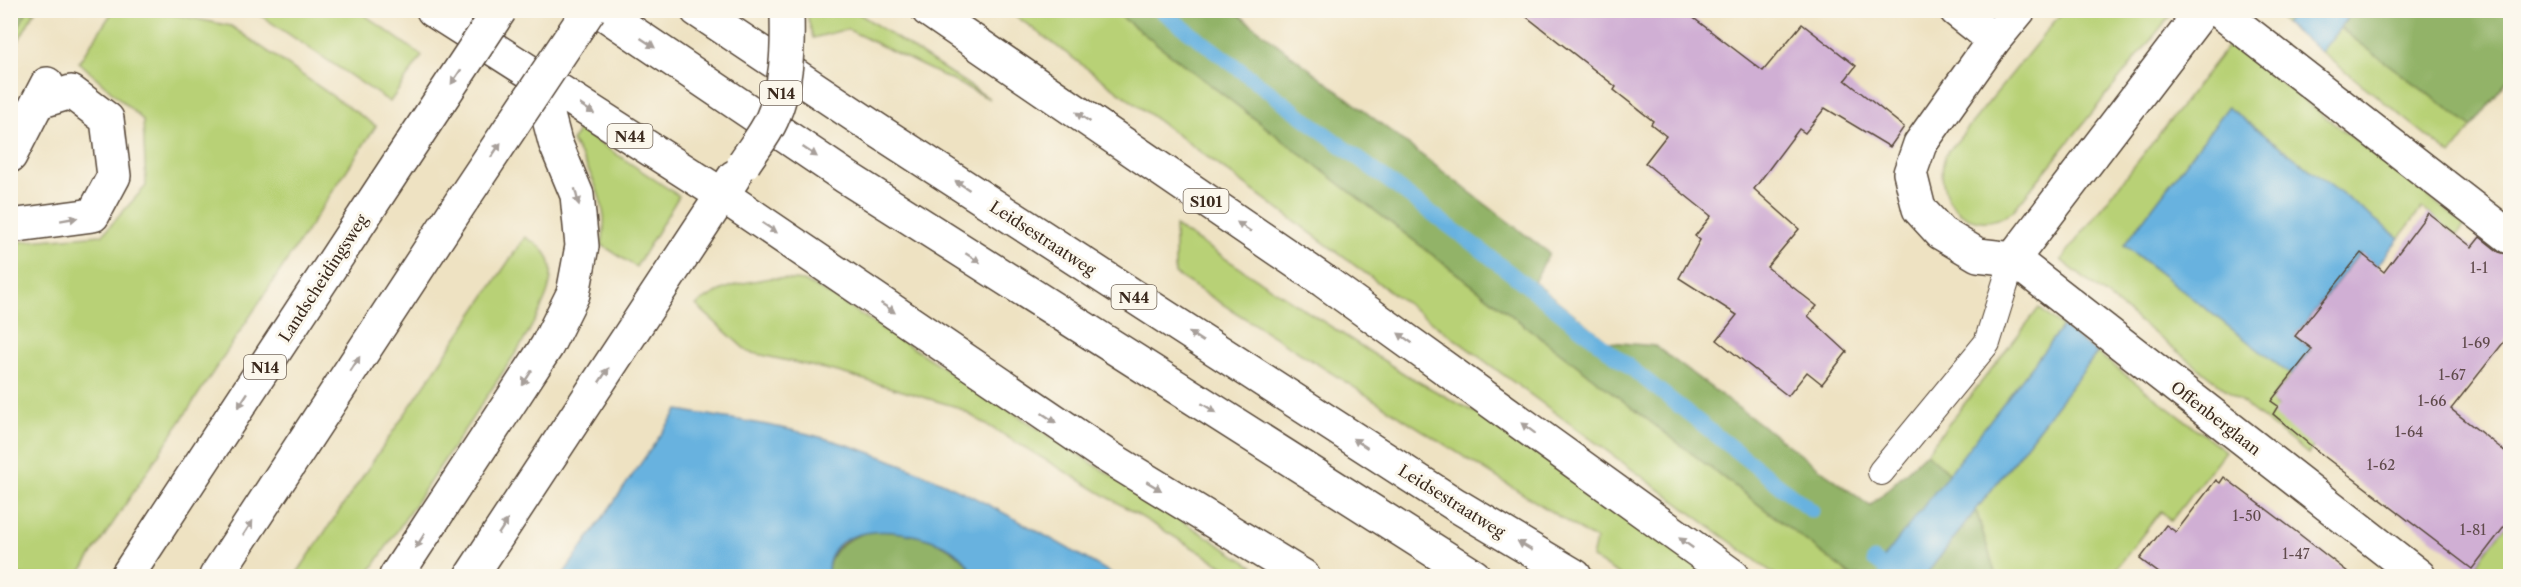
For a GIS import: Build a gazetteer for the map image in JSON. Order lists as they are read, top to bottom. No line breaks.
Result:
{"streets":{"main road":["N14","N44","S101","Leidsestraatweg","Landscheidingsweg","Offenberglaan"]},"crossings":[["N14","N44"]],"house_numbers":["1-1","1-69","1-67","1-66","1-64","1-62","1-50","1-81","1-47"]}
